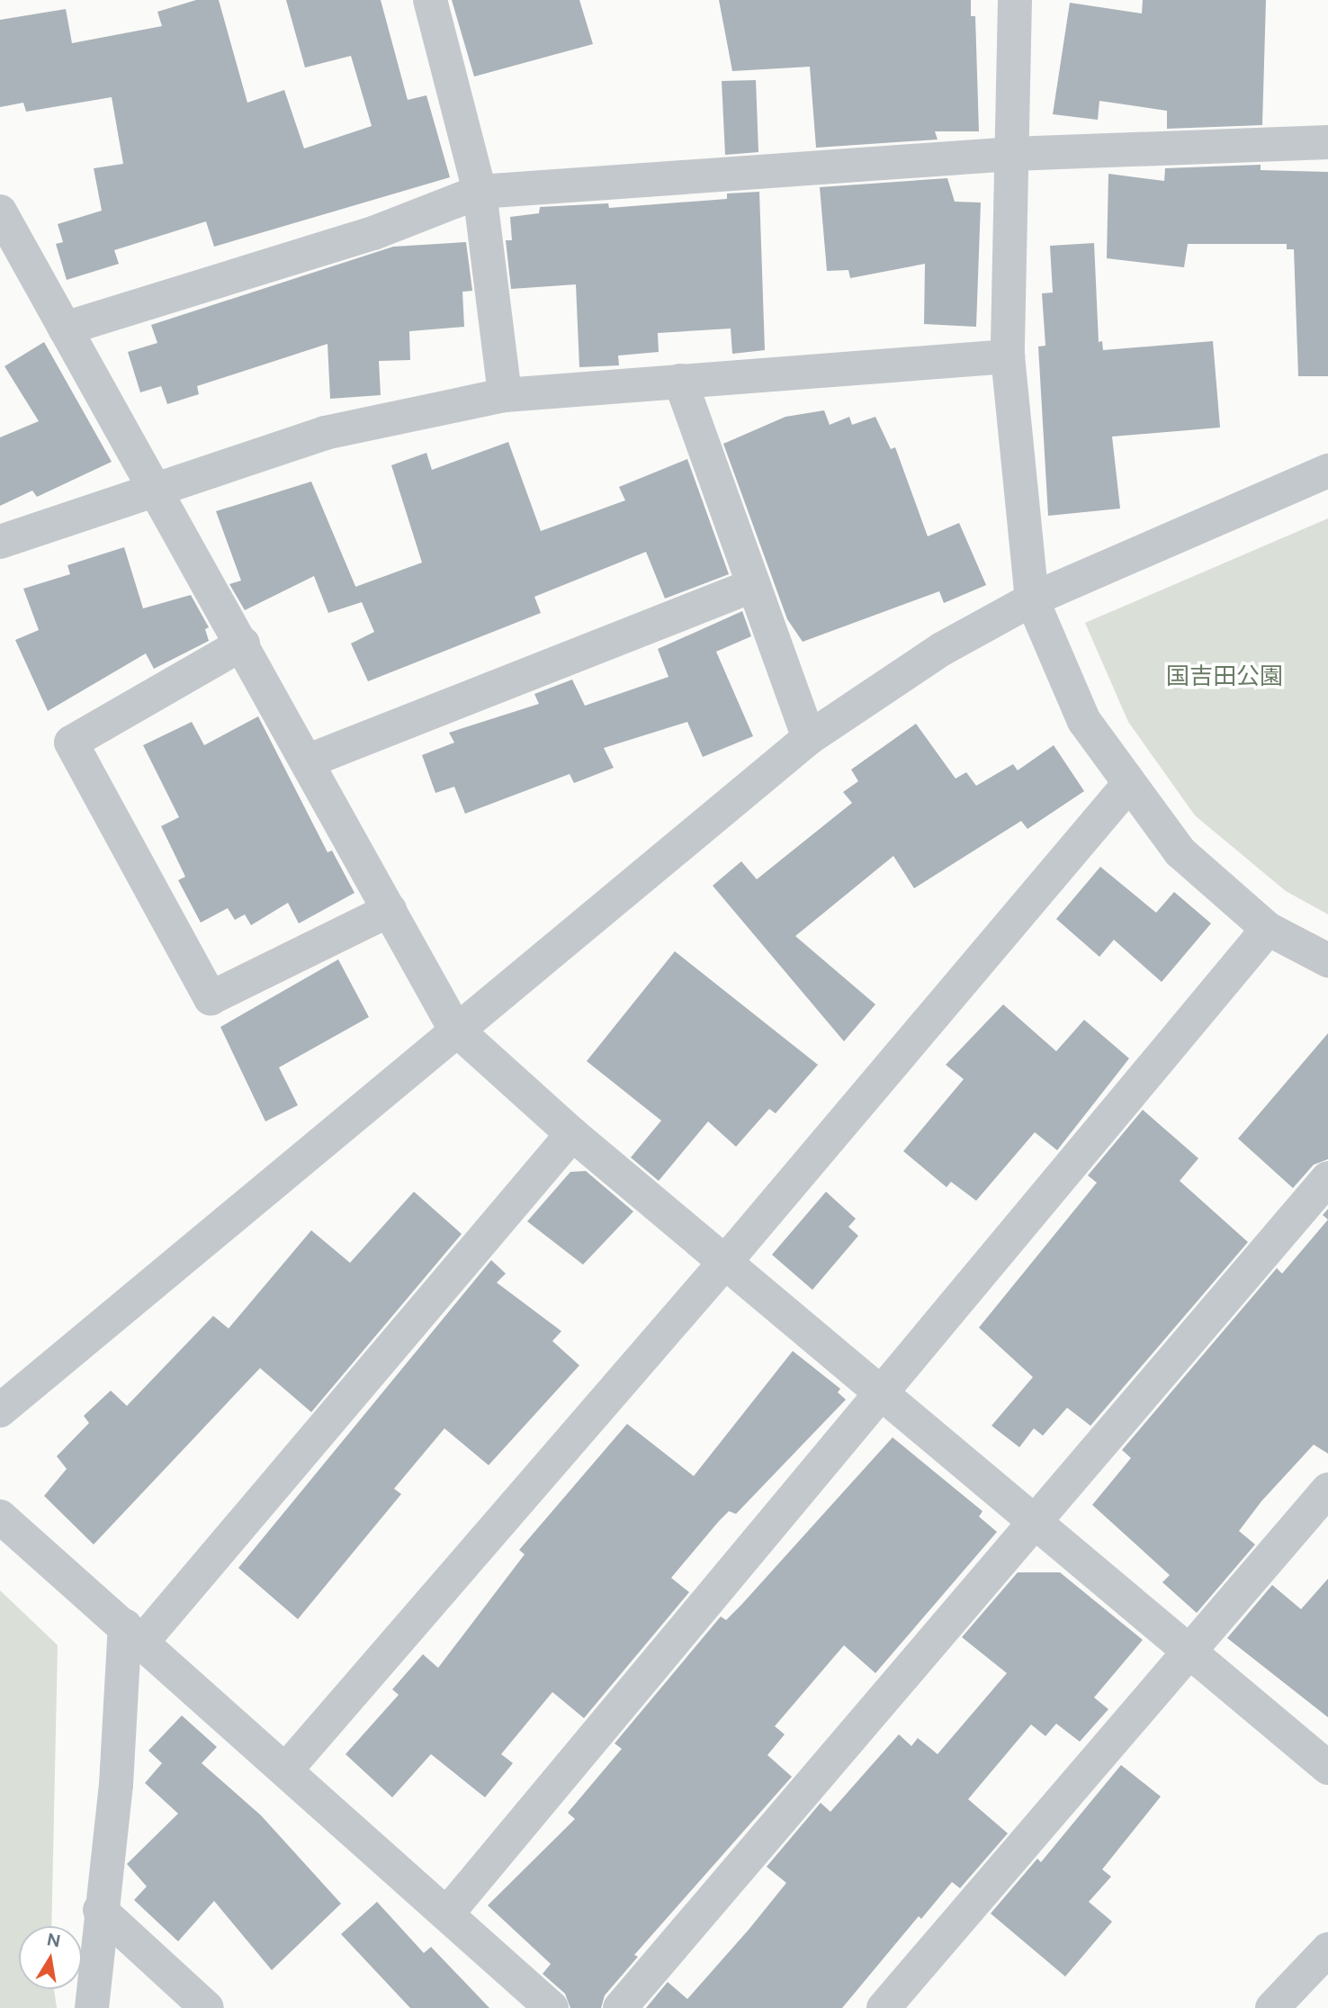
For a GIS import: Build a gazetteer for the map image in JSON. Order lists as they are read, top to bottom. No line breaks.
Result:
{"parks":["国吉田公園"],"north":"top"}
